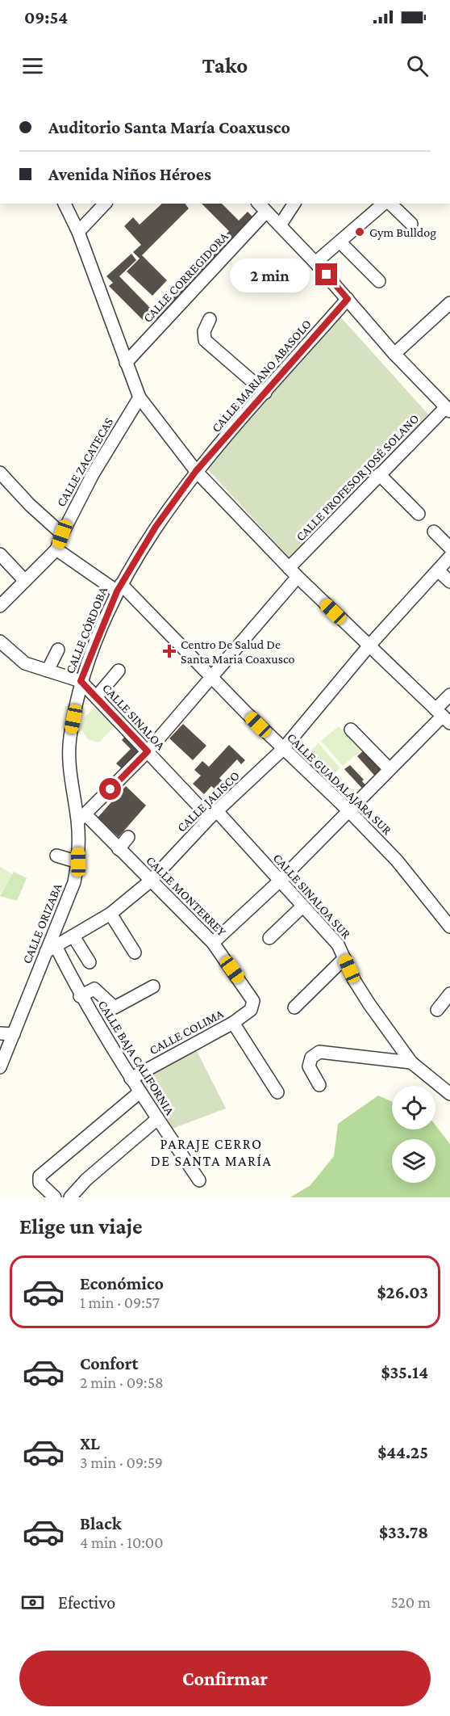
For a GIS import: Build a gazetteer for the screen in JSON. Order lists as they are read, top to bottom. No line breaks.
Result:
{"streets":{"street":["CALLE CORREGIDORA","CALLE MARIANO ABASOLO","CALLE ZACATECAS","CALLE PROFESOR JOSÉ SOLANO","CALLE CÓRDOBA","CALLE SINALOA","CALLE GUADALAJARA SUR","CALLE JALISCO","CALLE MONTERREY","CALLE SINALOA SUR","CALLE ORIZABA","CALLE COLIMA","CALLE BAJA CALIFORNIA"]},"crossings":[["CALLE MARIANO ABASOLO","CALLE CÓRDOBA"],["CALLE ZACATECAS","CALLE GUADALAJARA SUR"],["CALLE CÓRDOBA","CALLE SINALOA"],["CALLE CÓRDOBA","CALLE GUADALAJARA SUR"],["CALLE CÓRDOBA","CALLE MONTERREY"],["CALLE CÓRDOBA","CALLE ORIZABA"],["CALLE SINALOA","CALLE JALISCO"],["CALLE SINALOA","CALLE SINALOA SUR"],["CALLE GUADALAJARA SUR","CALLE JALISCO"],["CALLE JALISCO","CALLE MONTERREY"],["CALLE JALISCO","CALLE SINALOA SUR"],["CALLE JALISCO","CALLE ORIZABA"],["CALLE JALISCO","CALLE BAJA CALIFORNIA"],["CALLE MONTERREY","CALLE ORIZABA"],["CALLE MONTERREY","CALLE COLIMA"],["CALLE ORIZABA","CALLE BAJA CALIFORNIA"],["CALLE COLIMA","CALLE BAJA CALIFORNIA"]],"districts":["PARAJE CERRO DE SANTA MARÍA"],"places":{"other":["Gym Bulldog"],"health":["Centro De Salud De Santa Maria Coaxusco"]},"page":{"status":"09:54","header":"Tako","banner":["Auditorio Santa María Coaxusco","Avenida Niños Héroes"],"bubble":"2 min","heading":"Elige un viaje","list":[{"name":"Económico","note":"1 min · 09:57","value":"$26.03"},{"name":"Confort","note":"2 min · 09:58","value":"$35.14"},{"name":"XL","note":"3 min · 09:59","value":"$44.25"},{"name":"Black","note":"4 min · 10:00","value":"$33.78"}],"pay":["Efectivo","520 m"],"buttons":"Confirmar"}}
